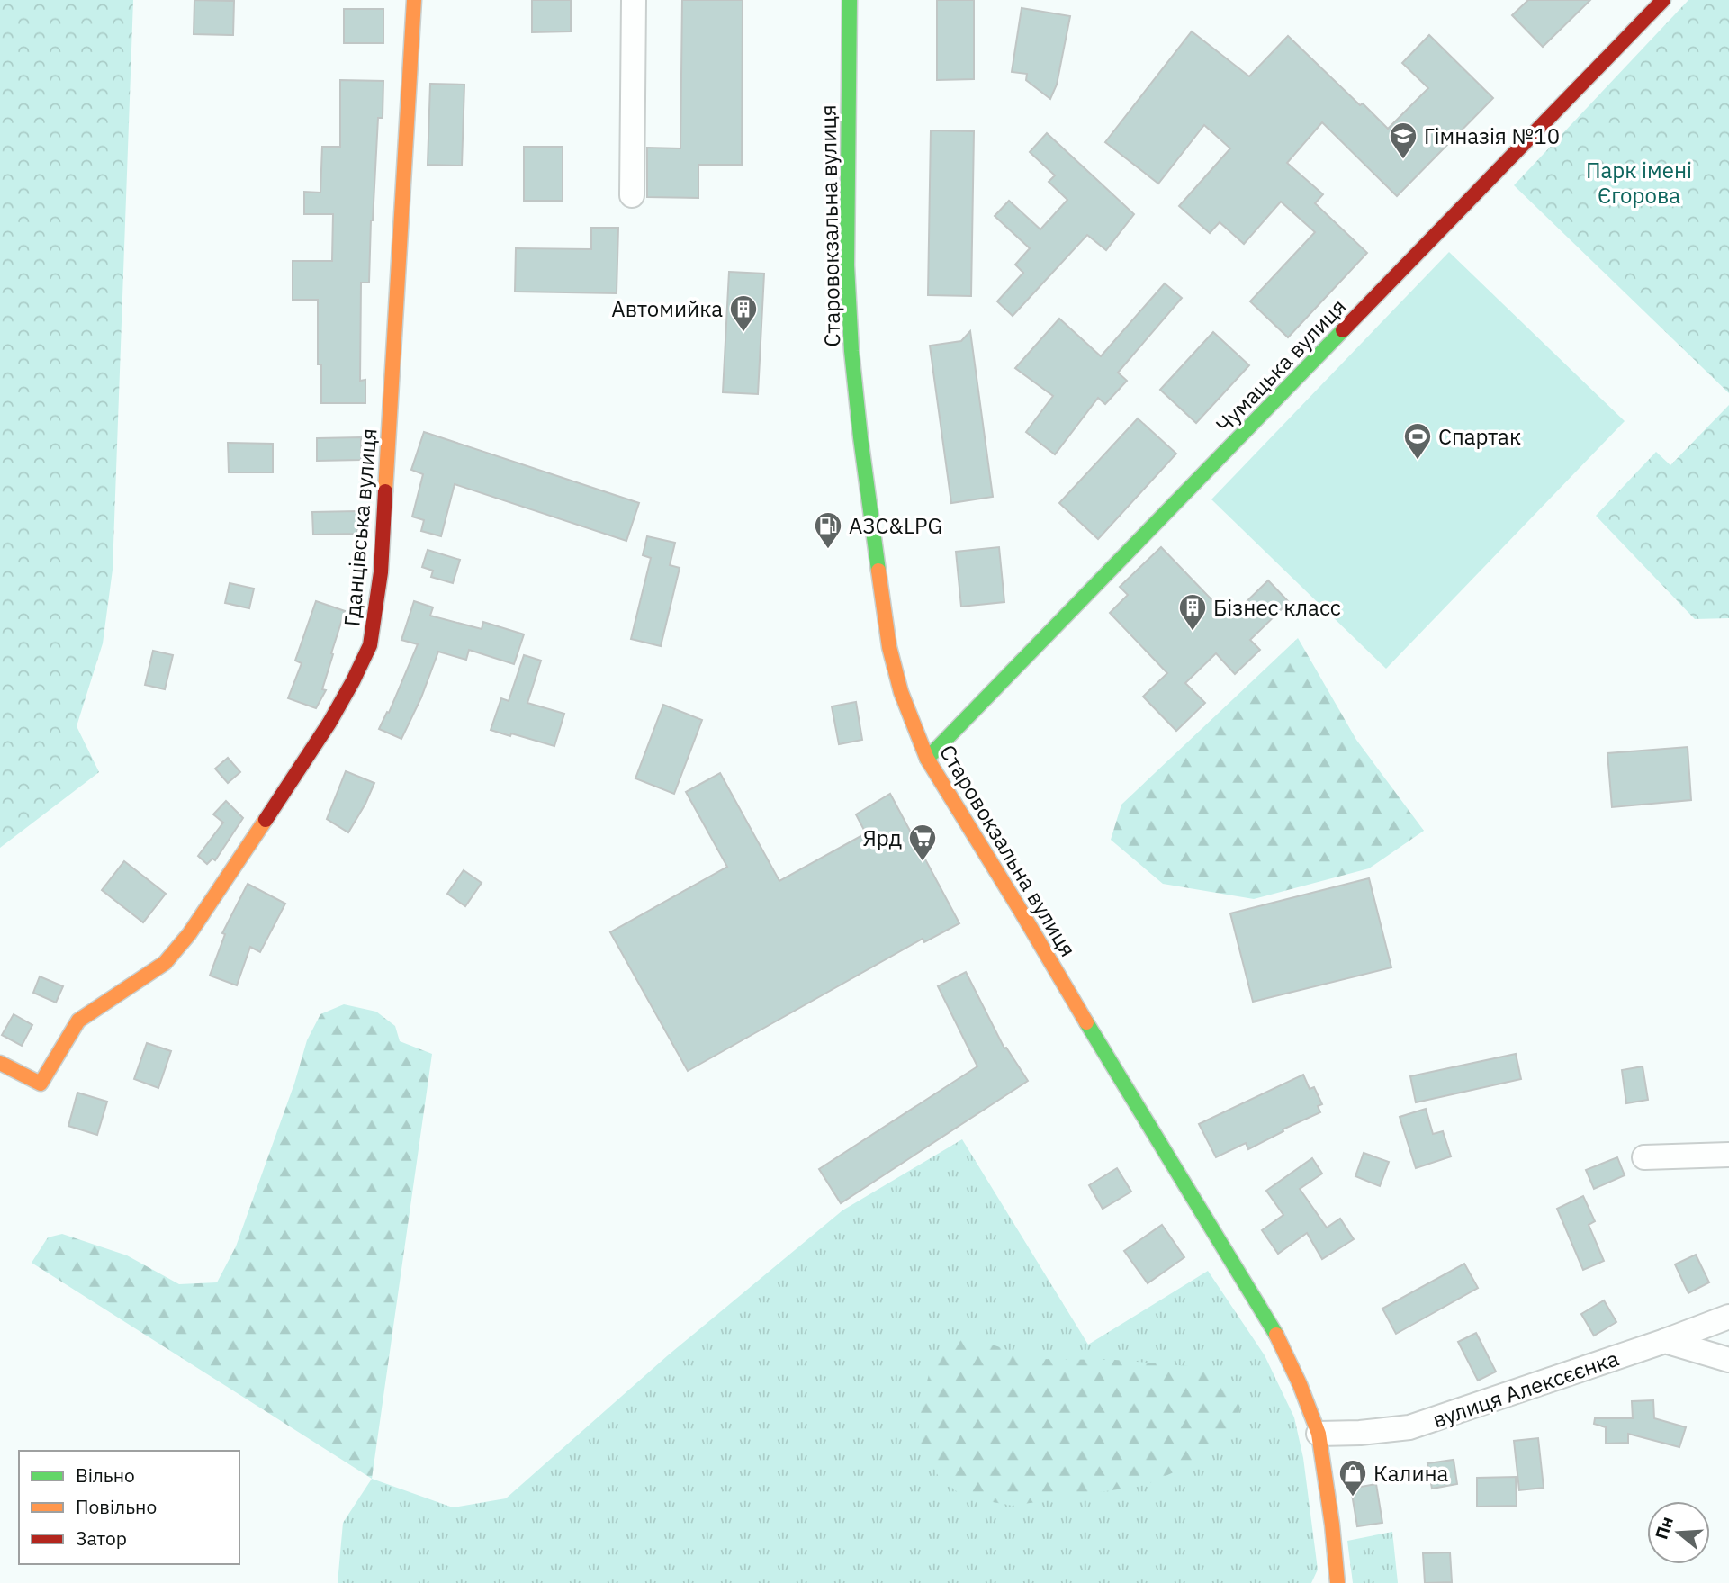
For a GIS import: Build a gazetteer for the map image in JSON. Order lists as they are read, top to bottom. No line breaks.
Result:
{"streets":{"street":["Старовокзальна вулиця","Чумацька вулиця","Гданцівська вулиця","вулиця Алексєєнка"]},"crossings":[["Старовокзальна вулиця","Чумацька вулиця"],["Старовокзальна вулиця","вулиця Алексєєнка"]],"parks":["Парк імені Єгорова"],"places":{"school or university":["Гімназія №10"],"building":["Автомийка","Бізнес класс"],"sports":["Спартак"],"fuel station":["АЗС&LPG"],"supermarket":["Ярд"],"shop":["Калина"]},"legend":["Вільно","Повільно","Затор"],"north":"left"}
